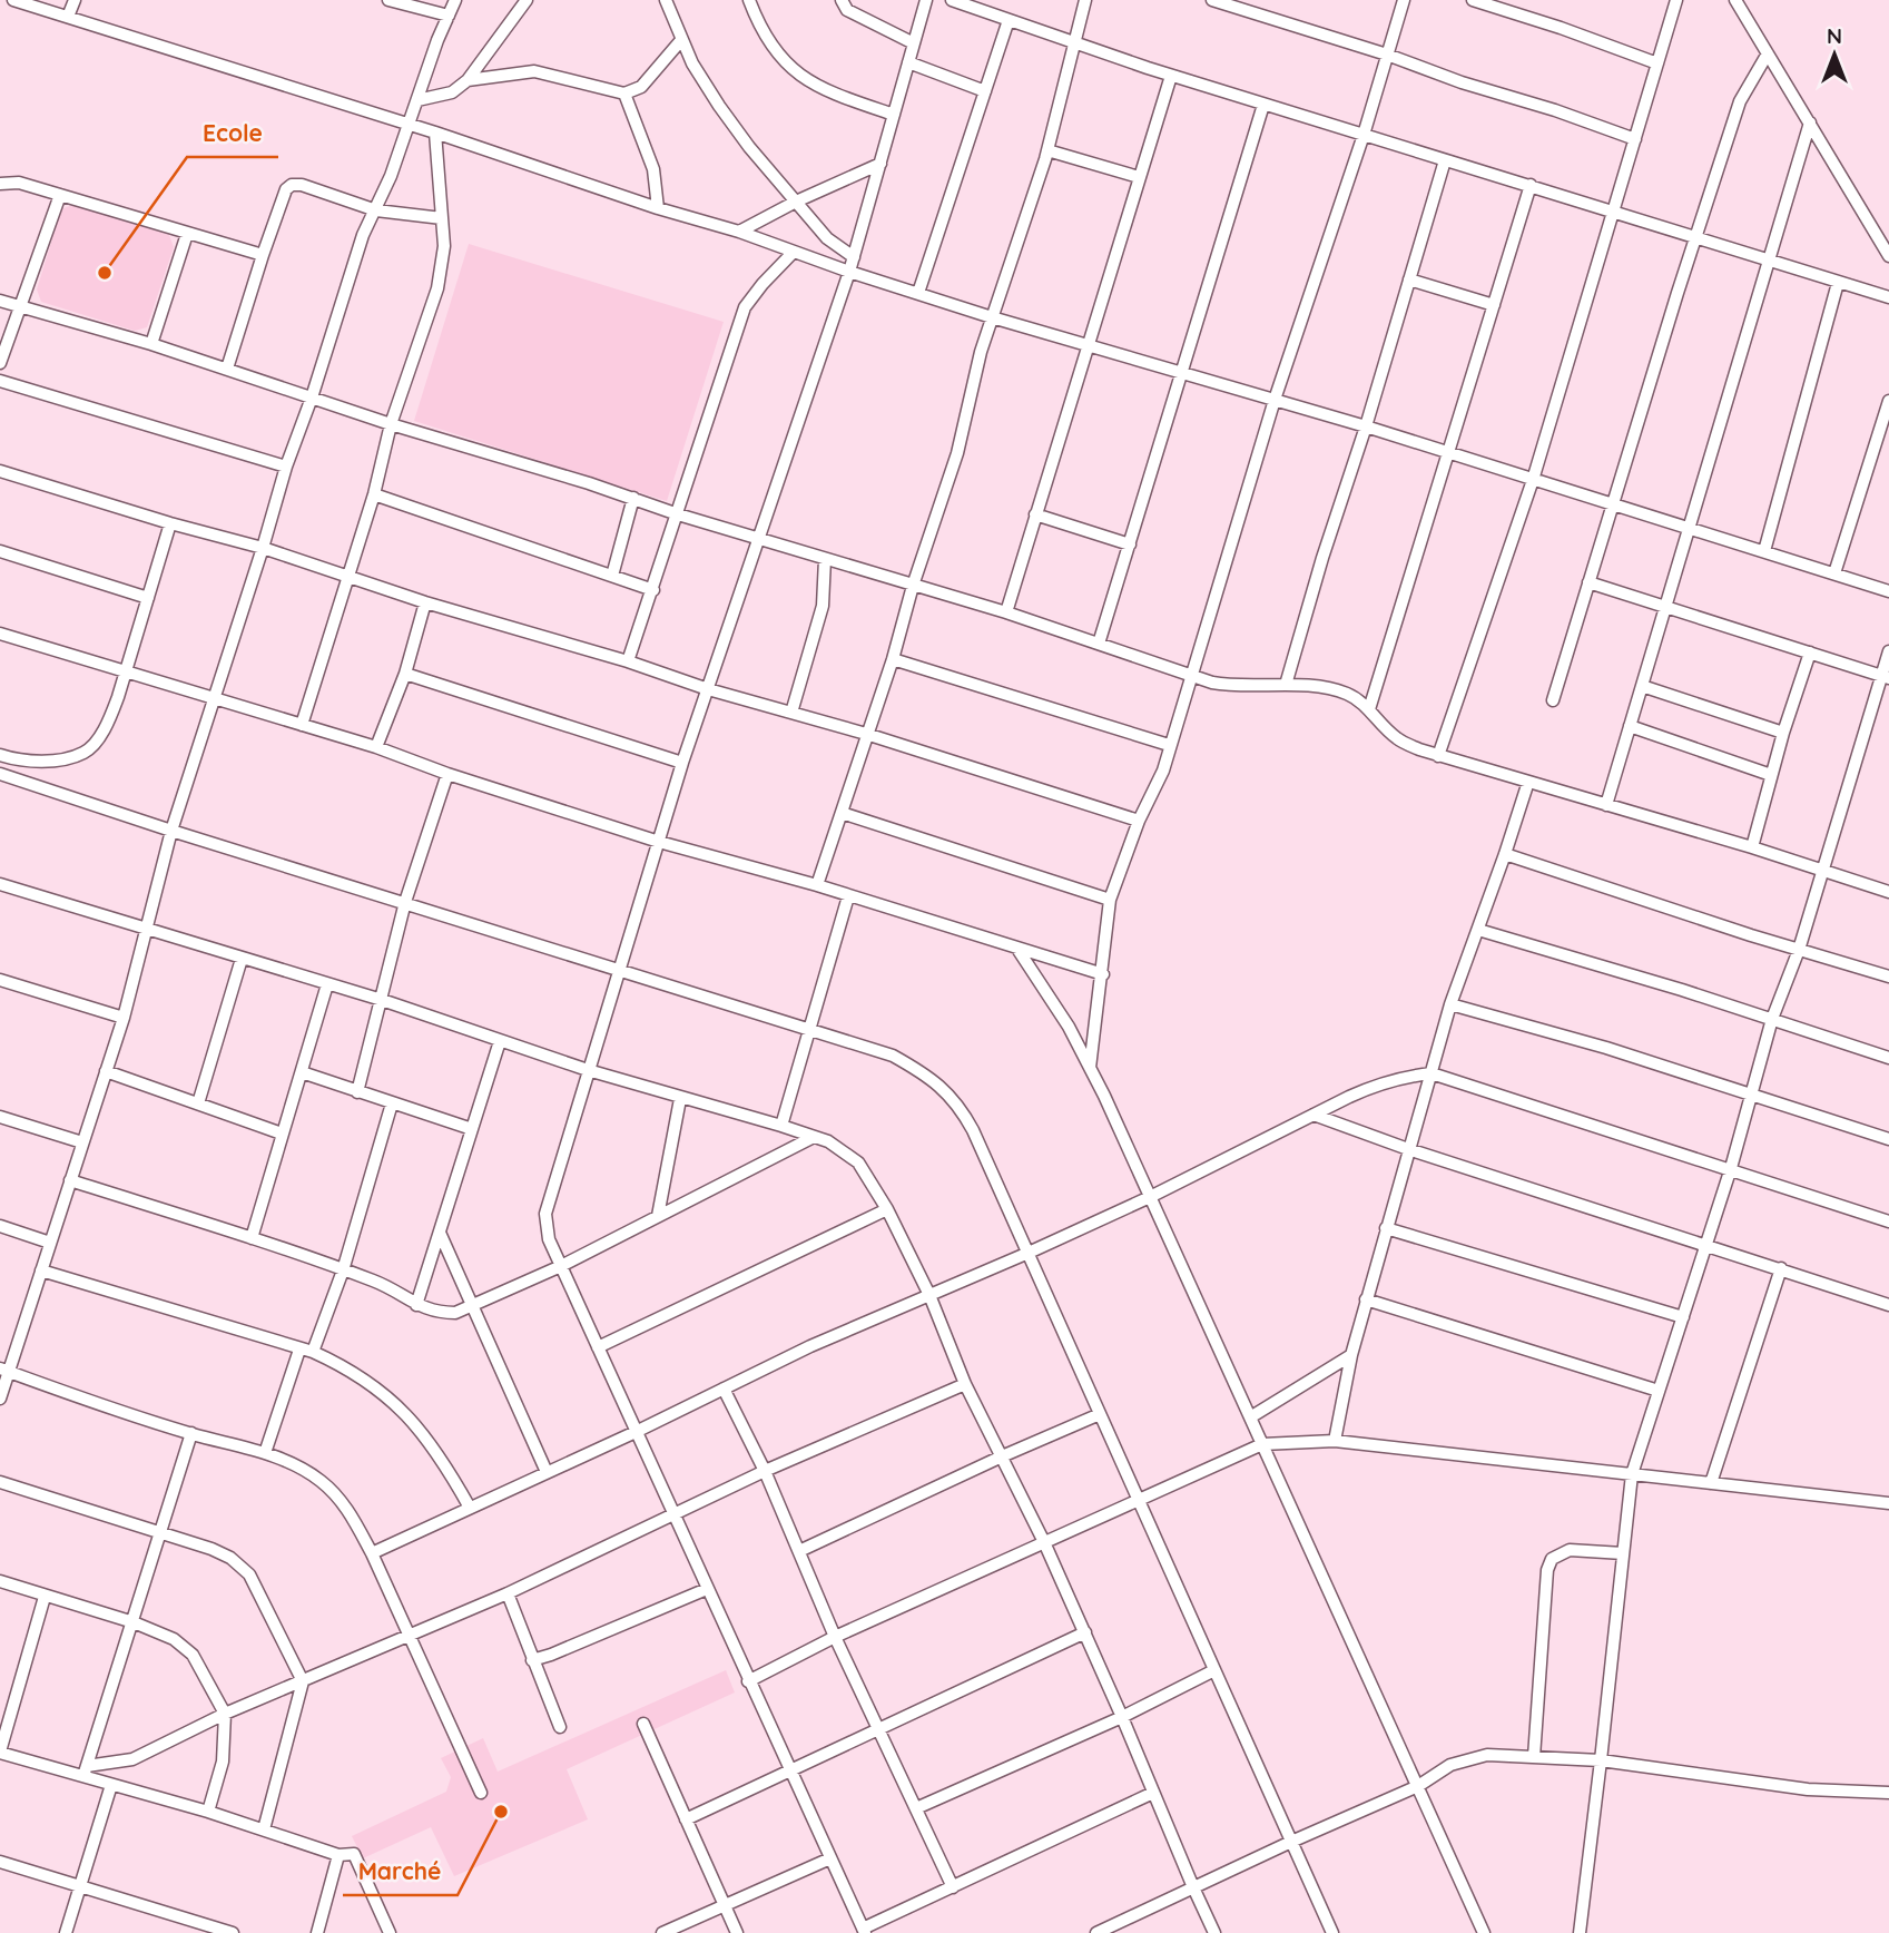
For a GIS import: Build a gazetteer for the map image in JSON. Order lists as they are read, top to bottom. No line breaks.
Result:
{"places":["Ecole","Marché"],"north":"top"}
